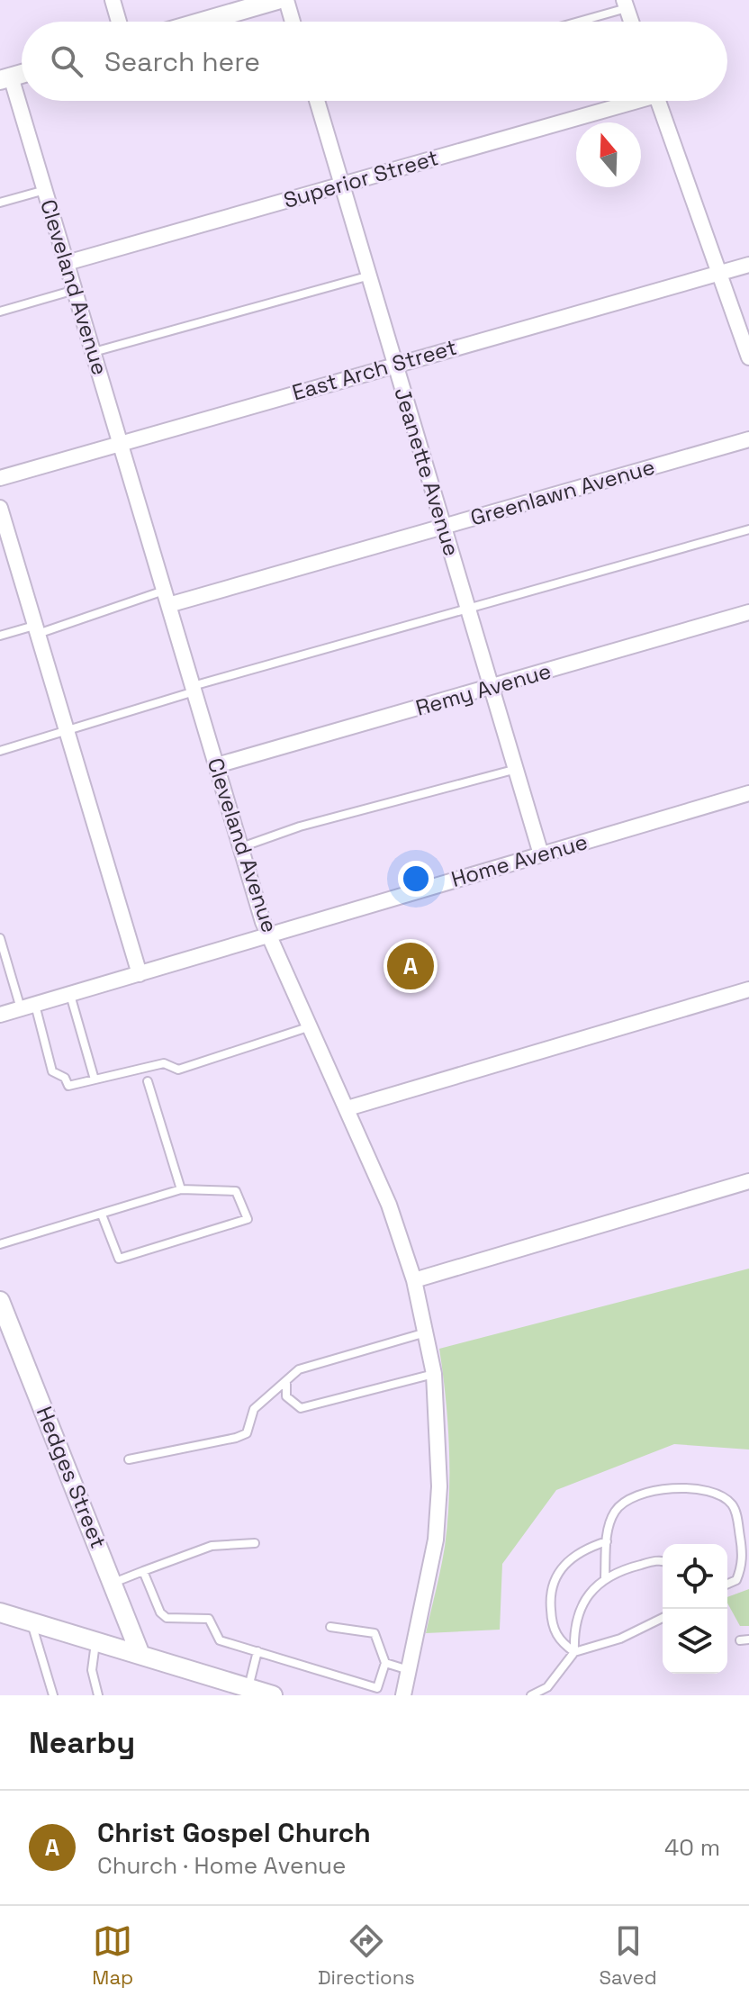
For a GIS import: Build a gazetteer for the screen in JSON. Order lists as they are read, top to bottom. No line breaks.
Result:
{"streets":{"street":["Superior Street","Cleveland Avenue","East Arch Street","Jeanette Avenue","Greenlawn Avenue","Remy Avenue","Home Avenue","Hedges Street"]},"crossings":[["Superior Street","Cleveland Avenue"],["Superior Street","Jeanette Avenue"],["Cleveland Avenue","East Arch Street"],["Cleveland Avenue","Greenlawn Avenue"],["Cleveland Avenue","Remy Avenue"],["Cleveland Avenue","Home Avenue"],["East Arch Street","Jeanette Avenue"],["Jeanette Avenue","Greenlawn Avenue"],["Jeanette Avenue","Remy Avenue"],["Jeanette Avenue","Home Avenue"]],"north":"top","page":{"search":"Search here","pins":"A","heading":"Nearby","list":[{"mark":"A","name":"Christ Gospel Church","note":"Church · Home Avenue","value":"40 m"}],"nav":["Map","Directions","Saved"]}}
